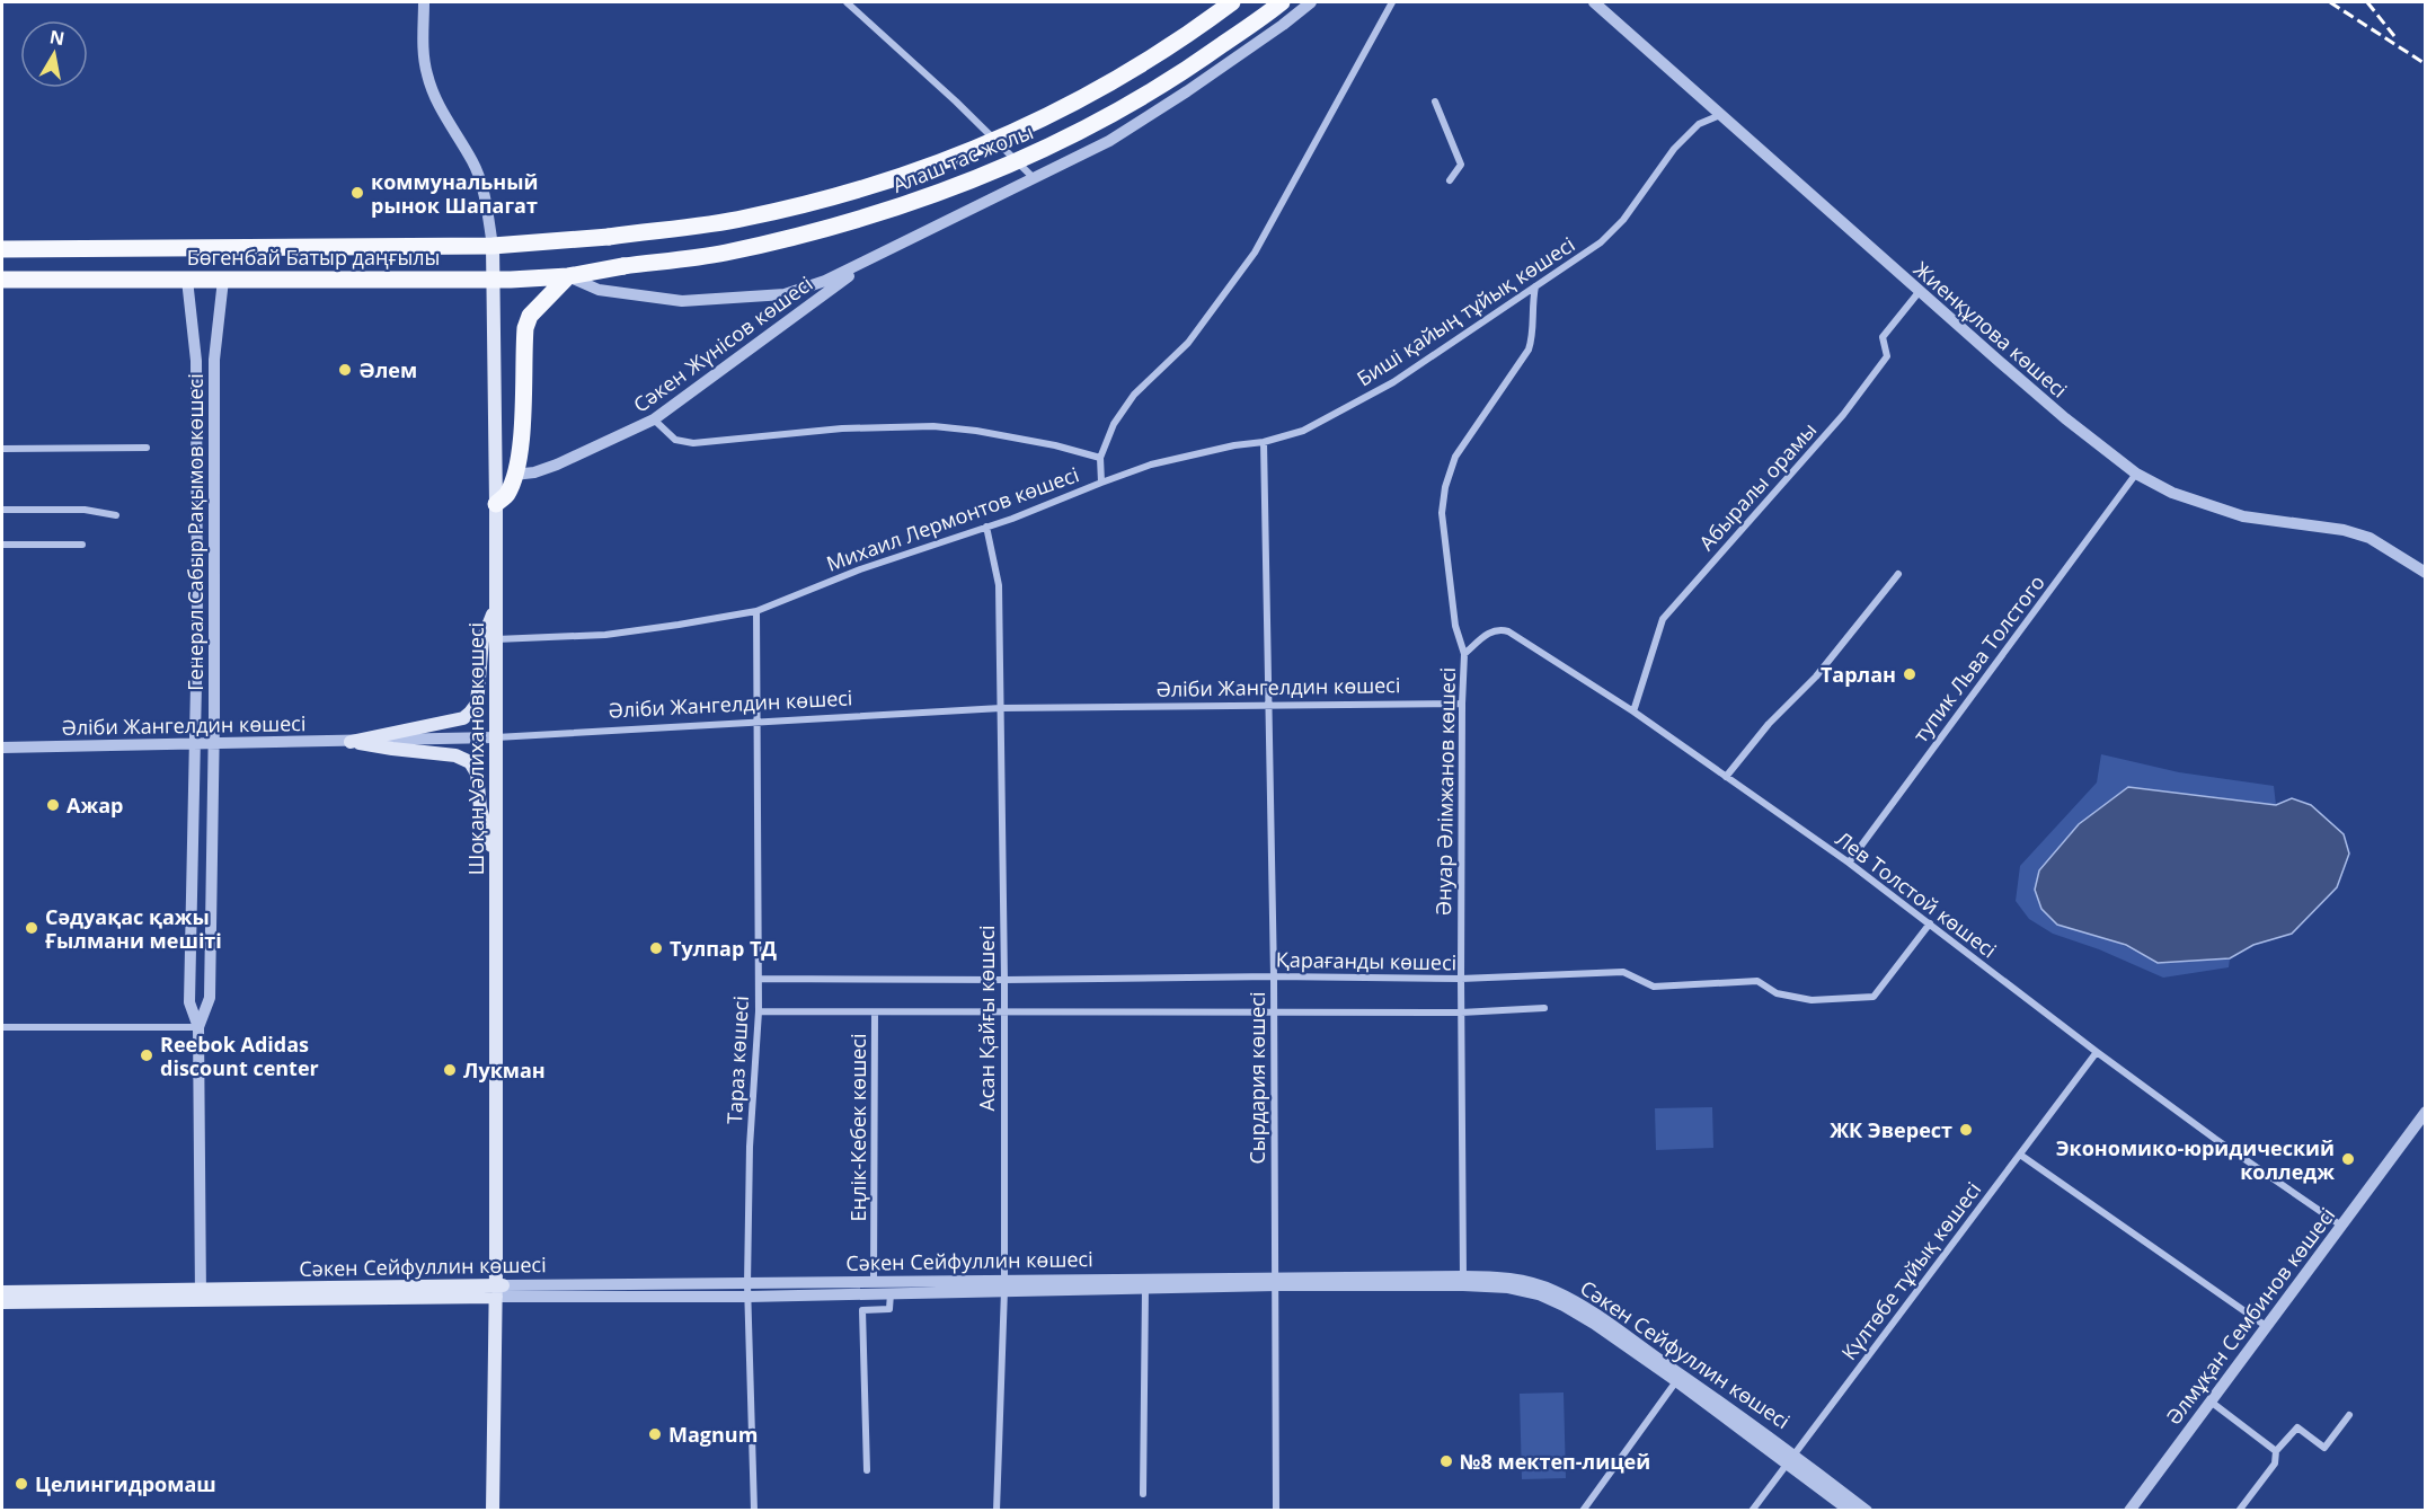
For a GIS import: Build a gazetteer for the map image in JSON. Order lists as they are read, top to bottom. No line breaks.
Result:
{"streets":{"main road":["Алаш тас жолы","Бөгенбай Батыр даңғылы","Шоқан Уәлиханов көшесі","Сәкен Сейфуллин көшесі"],"street":["Биші қайың тұйық көшесі","Жиенқұлова көшесі","Сәкен Жүнісов көшесі","Абыралы орамы","Михаил Лермонтов көшесі","Генерал Сабыр Рақымов көшесі","тупик Льва Толстого","Әліби Жангелдин көшесі","Әнуар Әлімжанов көшесі","Лев Толстой көшесі","Қарағанды көшесі","Асан Қайғы көшесі","Тараз көшесі","Сырдария көшесі","Еңлік-Кебек көшесі","Күлтөбе тұйық көшесі","Әлмұқан Сембинов көшесі"]},"crossings":[["Алаш тас жолы","Бөгенбай Батыр даңғылы"],["Бөгенбай Батыр даңғылы","Генерал Сабыр Рақымов көшесі"],["Бөгенбай Батыр даңғылы","Шоқан Уәлиханов көшесі"],["Биші қайың тұйық көшесі","Жиенқұлова көшесі"],["Биші қайың тұйық көшесі","Михаил Лермонтов көшесі"],["Биші қайың тұйық көшесі","Әнуар Әлімжанов көшесі"],["Биші қайың тұйық көшесі","Сырдария көшесі"],["Жиенқұлова көшесі","Абыралы орамы"],["Жиенқұлова көшесі","тупик Льва Толстого"],["Абыралы орамы","Лев Толстой көшесі"],["Михаил Лермонтов көшесі","Шоқан Уәлиханов көшесі"],["Михаил Лермонтов көшесі","Асан Қайғы көшесі"],["Михаил Лермонтов көшесі","Тараз көшесі"],["Генерал Сабыр Рақымов көшесі","Әліби Жангелдин көшесі"],["Генерал Сабыр Рақымов көшесі","Сәкен Сейфуллин көшесі"],["тупик Льва Толстого","Лев Толстой көшесі"],["Әліби Жангелдин көшесі","Шоқан Уәлиханов көшесі"],["Әліби Жангелдин көшесі","Әнуар Әлімжанов көшесі"],["Әліби Жангелдин көшесі","Асан Қайғы көшесі"],["Әліби Жангелдин көшесі","Тараз көшесі"],["Әліби Жангелдин көшесі","Сырдария көшесі"],["Шоқан Уәлиханов көшесі","Сәкен Сейфуллин көшесі"],["Әнуар Әлімжанов көшесі","Лев Толстой көшесі"],["Әнуар Әлімжанов көшесі","Қарағанды көшесі"],["Әнуар Әлімжанов көшесі","Сәкен Сейфуллин көшесі"],["Лев Толстой көшесі","Қарағанды көшесі"],["Лев Толстой көшесі","Күлтөбе тұйық көшесі"],["Лев Толстой көшесі","Әлмұқан Сембинов көшесі"],["Қарағанды көшесі","Асан Қайғы көшесі"],["Қарағанды көшесі","Тараз көшесі"],["Қарағанды көшесі","Сырдария көшесі"],["Асан Қайғы көшесі","Сәкен Сейфуллин көшесі"],["Тараз көшесі","Сәкен Сейфуллин көшесі"],["Сырдария көшесі","Сәкен Сейфуллин көшесі"],["Еңлік-Кебек көшесі","Сәкен Сейфуллин көшесі"],["Сәкен Сейфуллин көшесі","Күлтөбе тұйық көшесі"]],"places":["коммунальный рынок Шапагат","Әлем","Тарлан","Ажар","Сәдуақас қажы Ғылмани мешіті","Тулпар ТД","Reebok Adidas discount center","Лукман","ЖК Эверест","Экономико-юридический колледж","Magnum","№8 мектеп-лицей","Целингидромаш"],"north":"top"}
